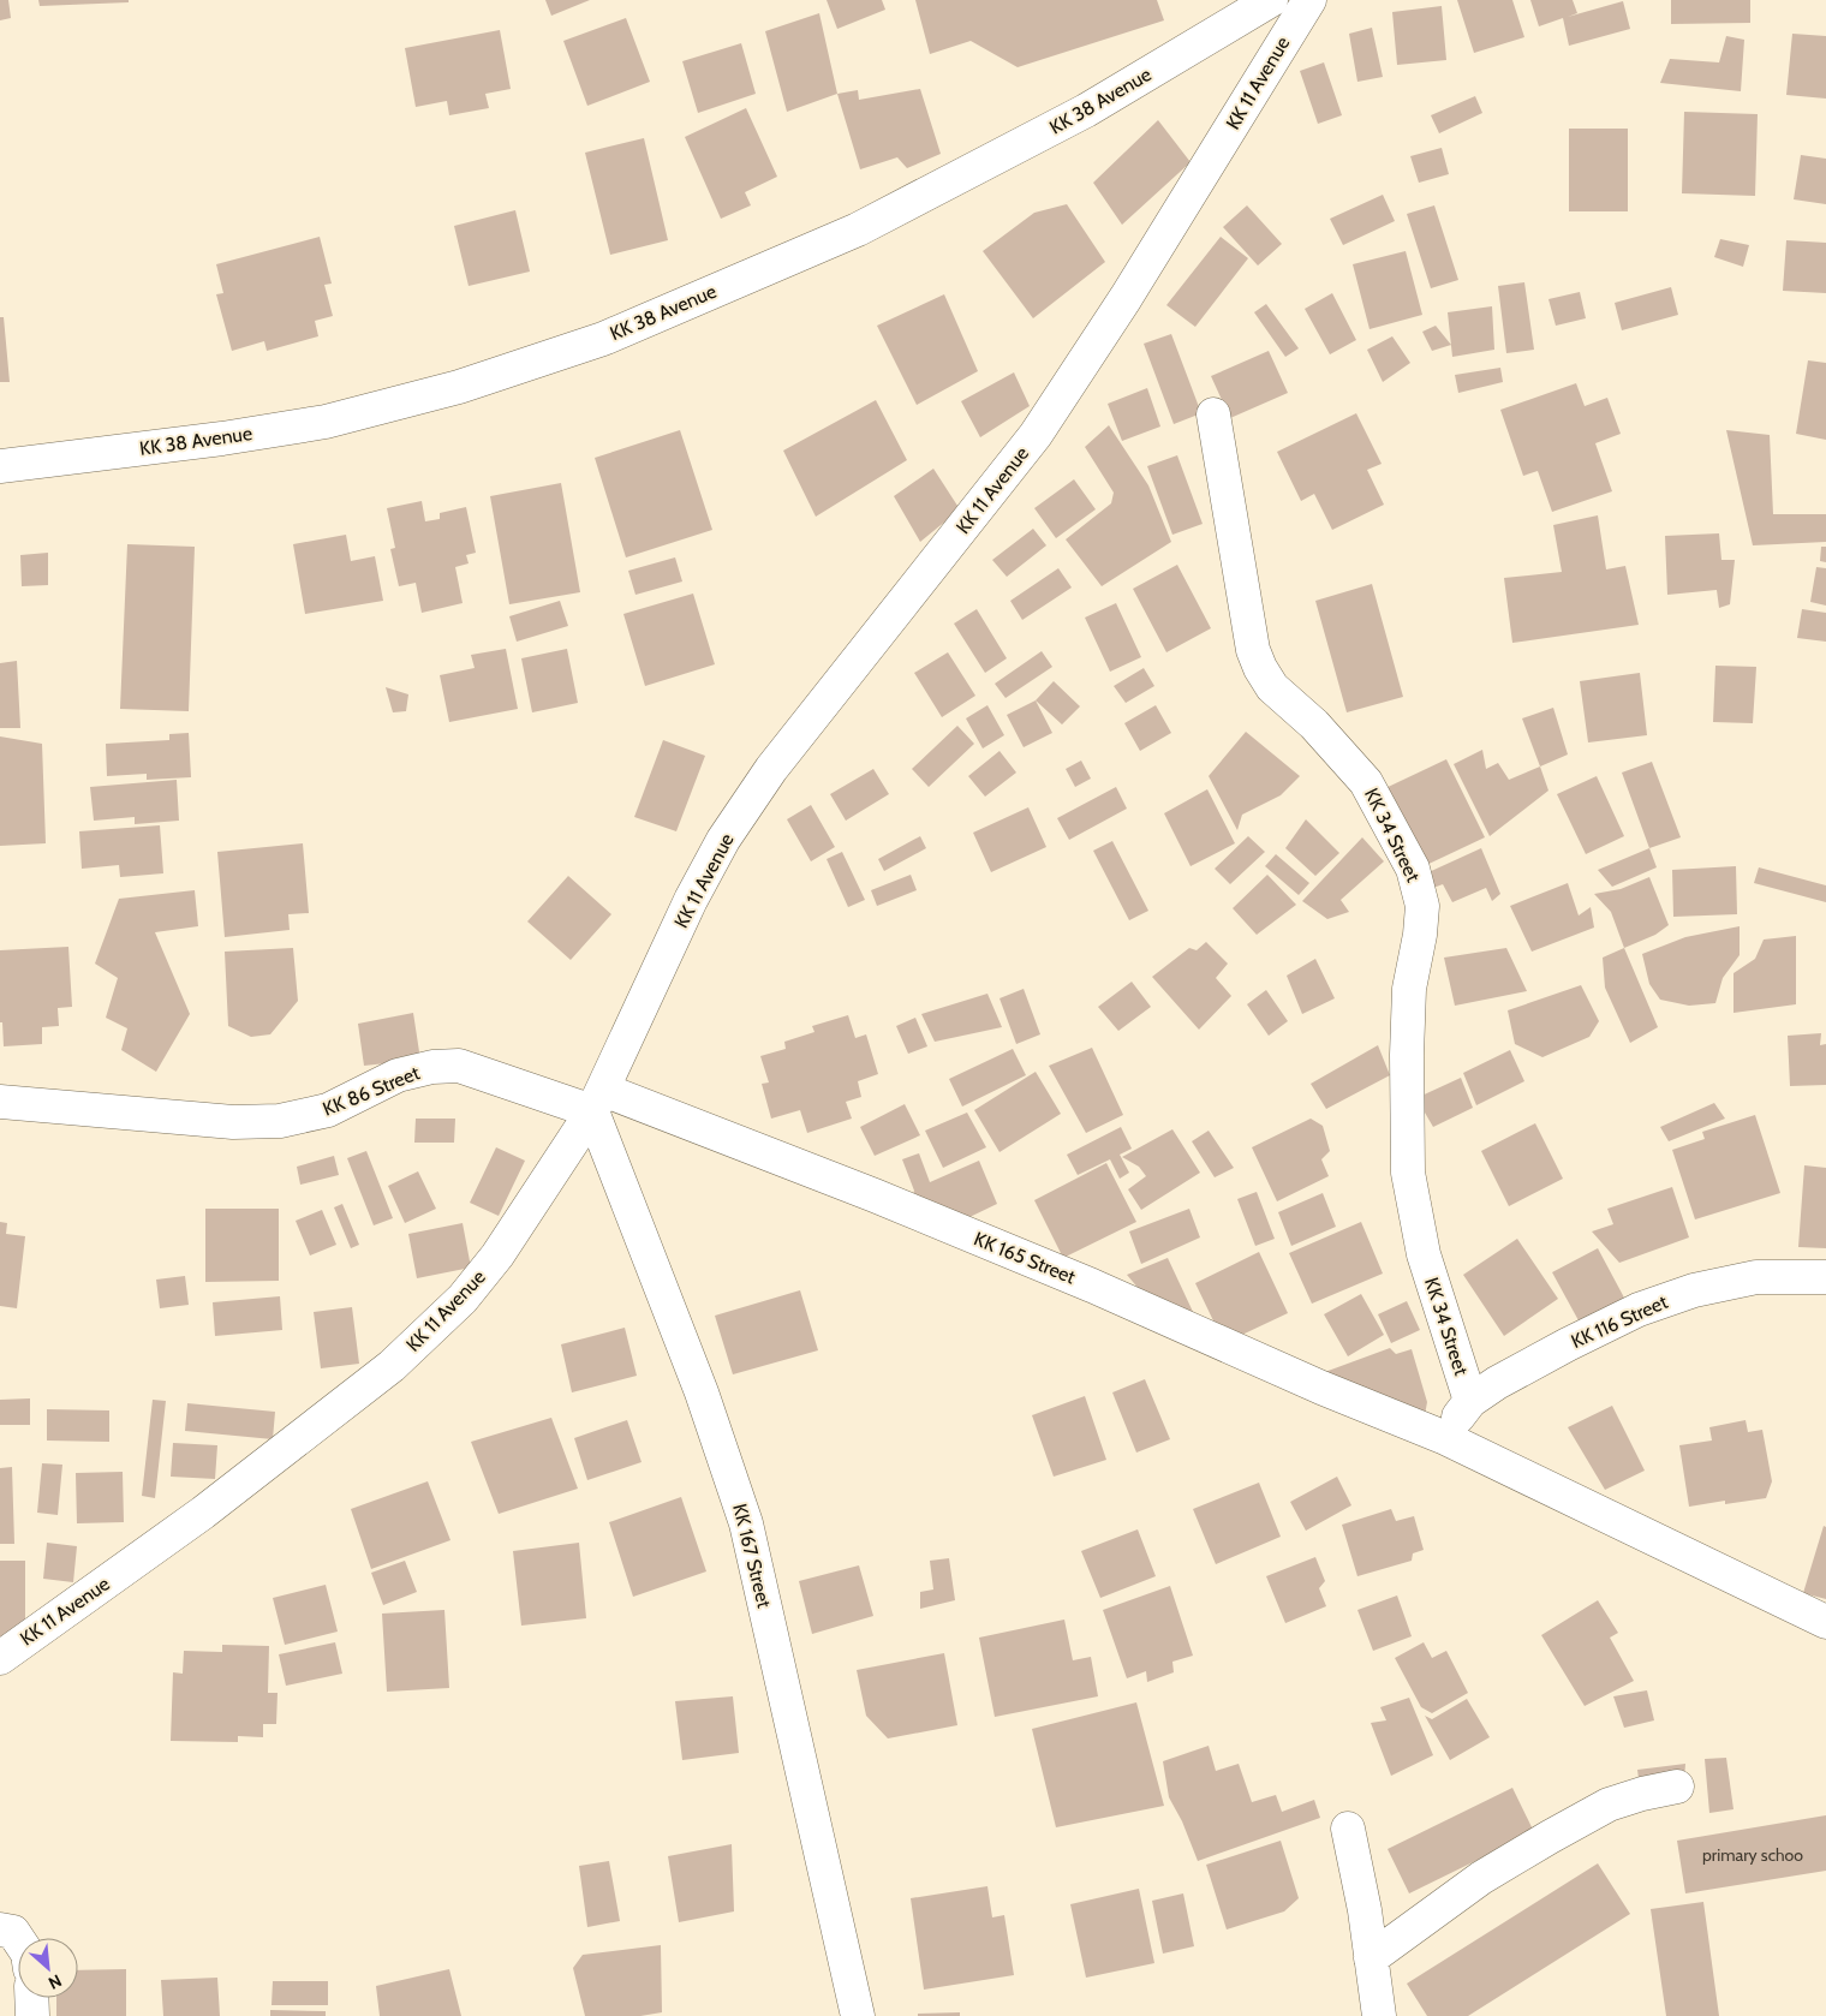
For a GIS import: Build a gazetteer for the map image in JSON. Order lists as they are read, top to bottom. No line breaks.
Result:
{"streets":{"street":["KK 11 Avenue","KK 38 Avenue","KK 34 Street","KK 86 Street","KK 165 Street","KK 116 Street","KK 167 Street"]},"crossings":[["KK 11 Avenue","KK 86 Street"],["KK 11 Avenue","KK 165 Street"],["KK 11 Avenue","KK 167 Street"],["KK 34 Street","KK 116 Street"],["KK 86 Street","KK 165 Street"],["KK 86 Street","KK 167 Street"],["KK 165 Street","KK 116 Street"],["KK 165 Street","KK 167 Street"]],"house_numbers":["primary schoo"],"north":"bottom right"}
